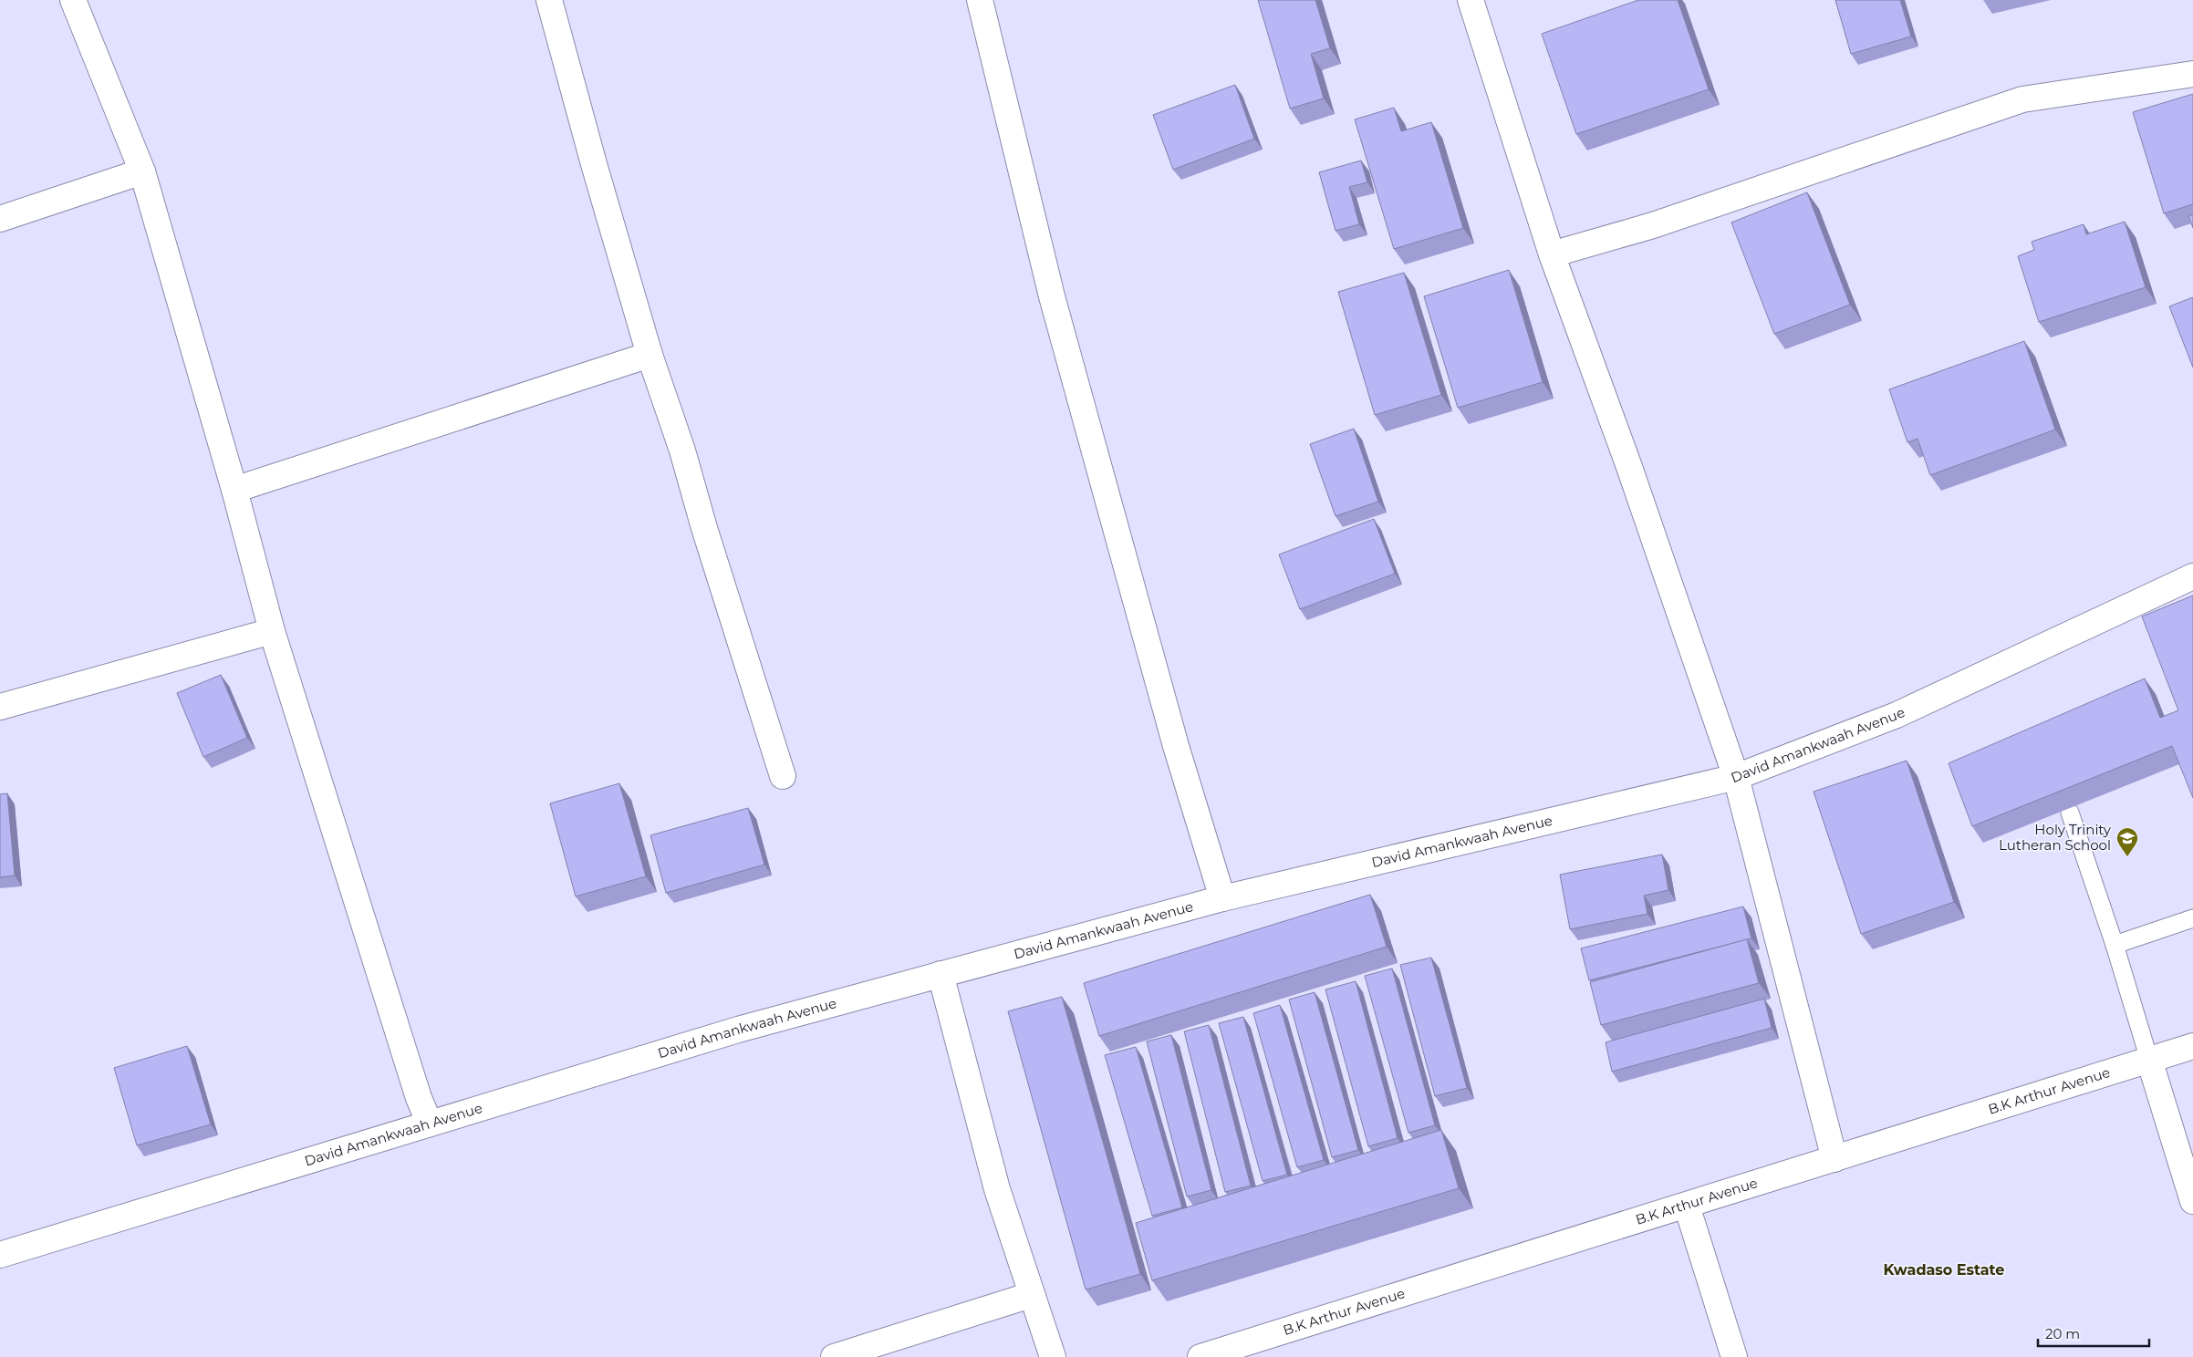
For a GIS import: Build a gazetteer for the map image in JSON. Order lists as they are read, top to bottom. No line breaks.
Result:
{"streets":{"street":["David Amankwaah Avenue","B.K Arthur Avenue"]},"districts":["Kwadaso Estate"],"places":{"school or university":["Holy Trinity Lutheran School"]},"scale_bar":"20 m"}
